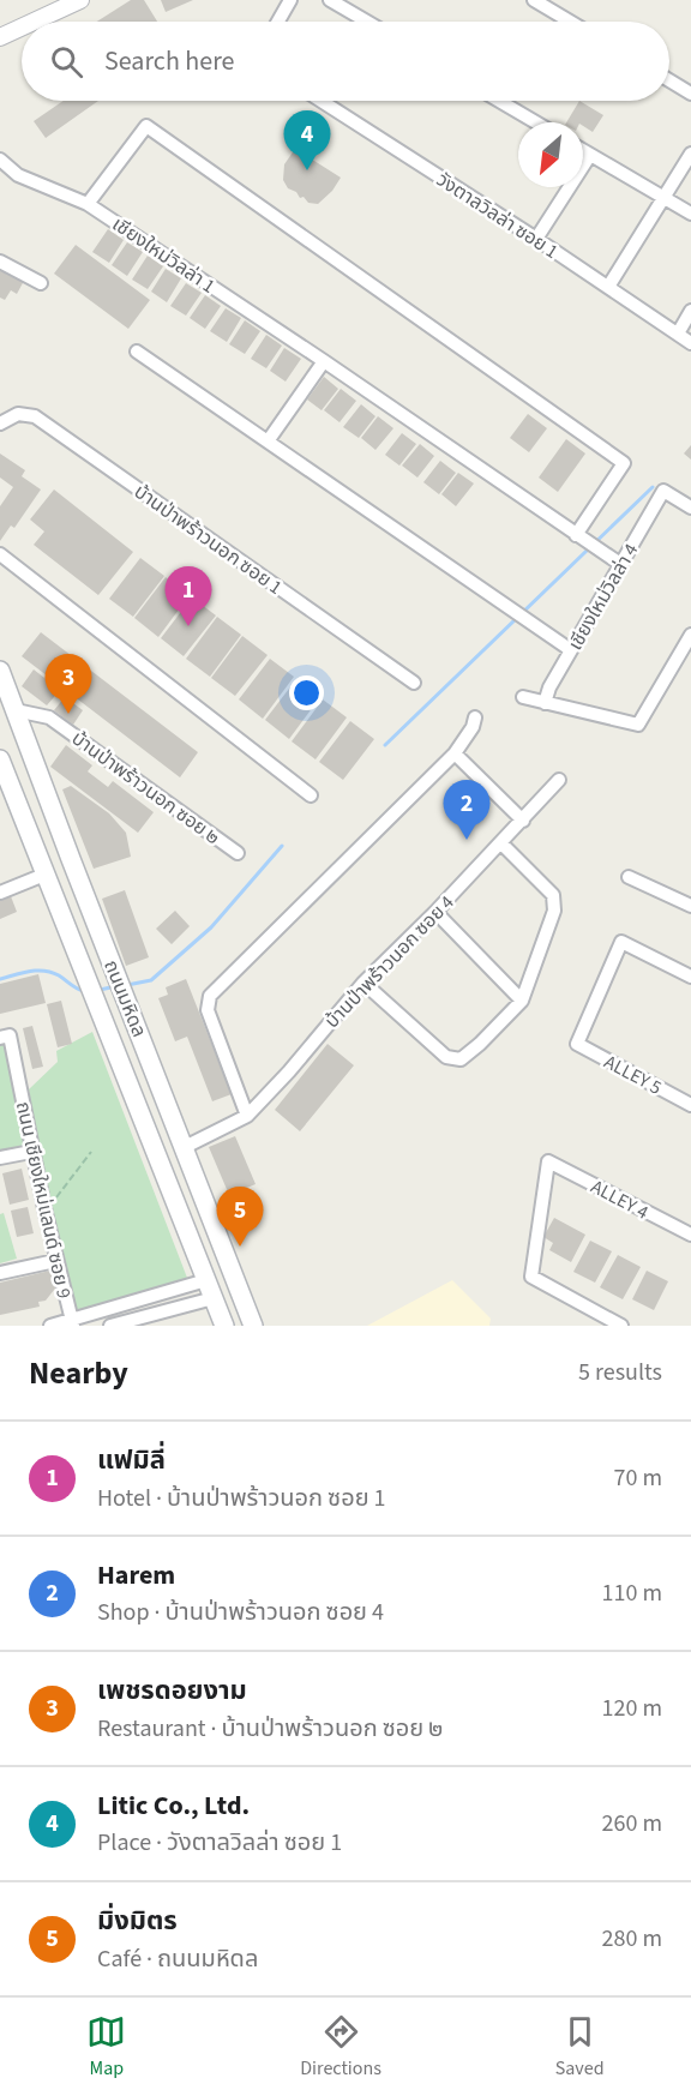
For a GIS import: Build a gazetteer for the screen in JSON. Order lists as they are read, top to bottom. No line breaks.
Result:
{"streets":{"main road":["ถนนมหิดล"],"street":["วังตาลวิลล่า ซอย 1","เชียงใหม่วิลล่า 1","บ้านป่าพร้าวนอก ซอย 1","เชียงใหม่วิลล่า 4","บ้านป่าพร้าวนอก ซอย ๒","บ้านป่าพร้าวนอก ซอย 4","ALLEY 5","ALLEY 4","ถนน เชียงใหม่แลนด์ ซอย 9"]},"crossings":[["เชียงใหม่วิลล่า 1","เชียงใหม่วิลล่า 4"],["บ้านป่าพร้าวนอก ซอย ๒","ถนนมหิดล"],["บ้านป่าพร้าวนอก ซอย 4","ถนนมหิดล"]],"north":"bottom left","page":{"search":"Search here","pins":["4","1","3","2","5"],"heading":["Nearby","5 results"],"list":[{"mark":"1","name":"แฟมิลี่","note":"Hotel · บ้านป่าพร้าวนอก ซอย 1","value":"70 m"},{"mark":"2","name":"Harem","note":"Shop · บ้านป่าพร้าวนอก ซอย 4","value":"110 m"},{"mark":"3","name":"เพชรดอยงาม","note":"Restaurant · บ้านป่าพร้าวนอก ซอย ๒","value":"120 m"},{"mark":"4","name":"Litic Co., Ltd.","note":"Place · วังตาลวิลล่า ซอย 1","value":"260 m"},{"mark":"5","name":"มิ่งมิตร","note":"Café · ถนนมหิดล","value":"280 m"}],"nav":["Map","Directions","Saved"]}}
